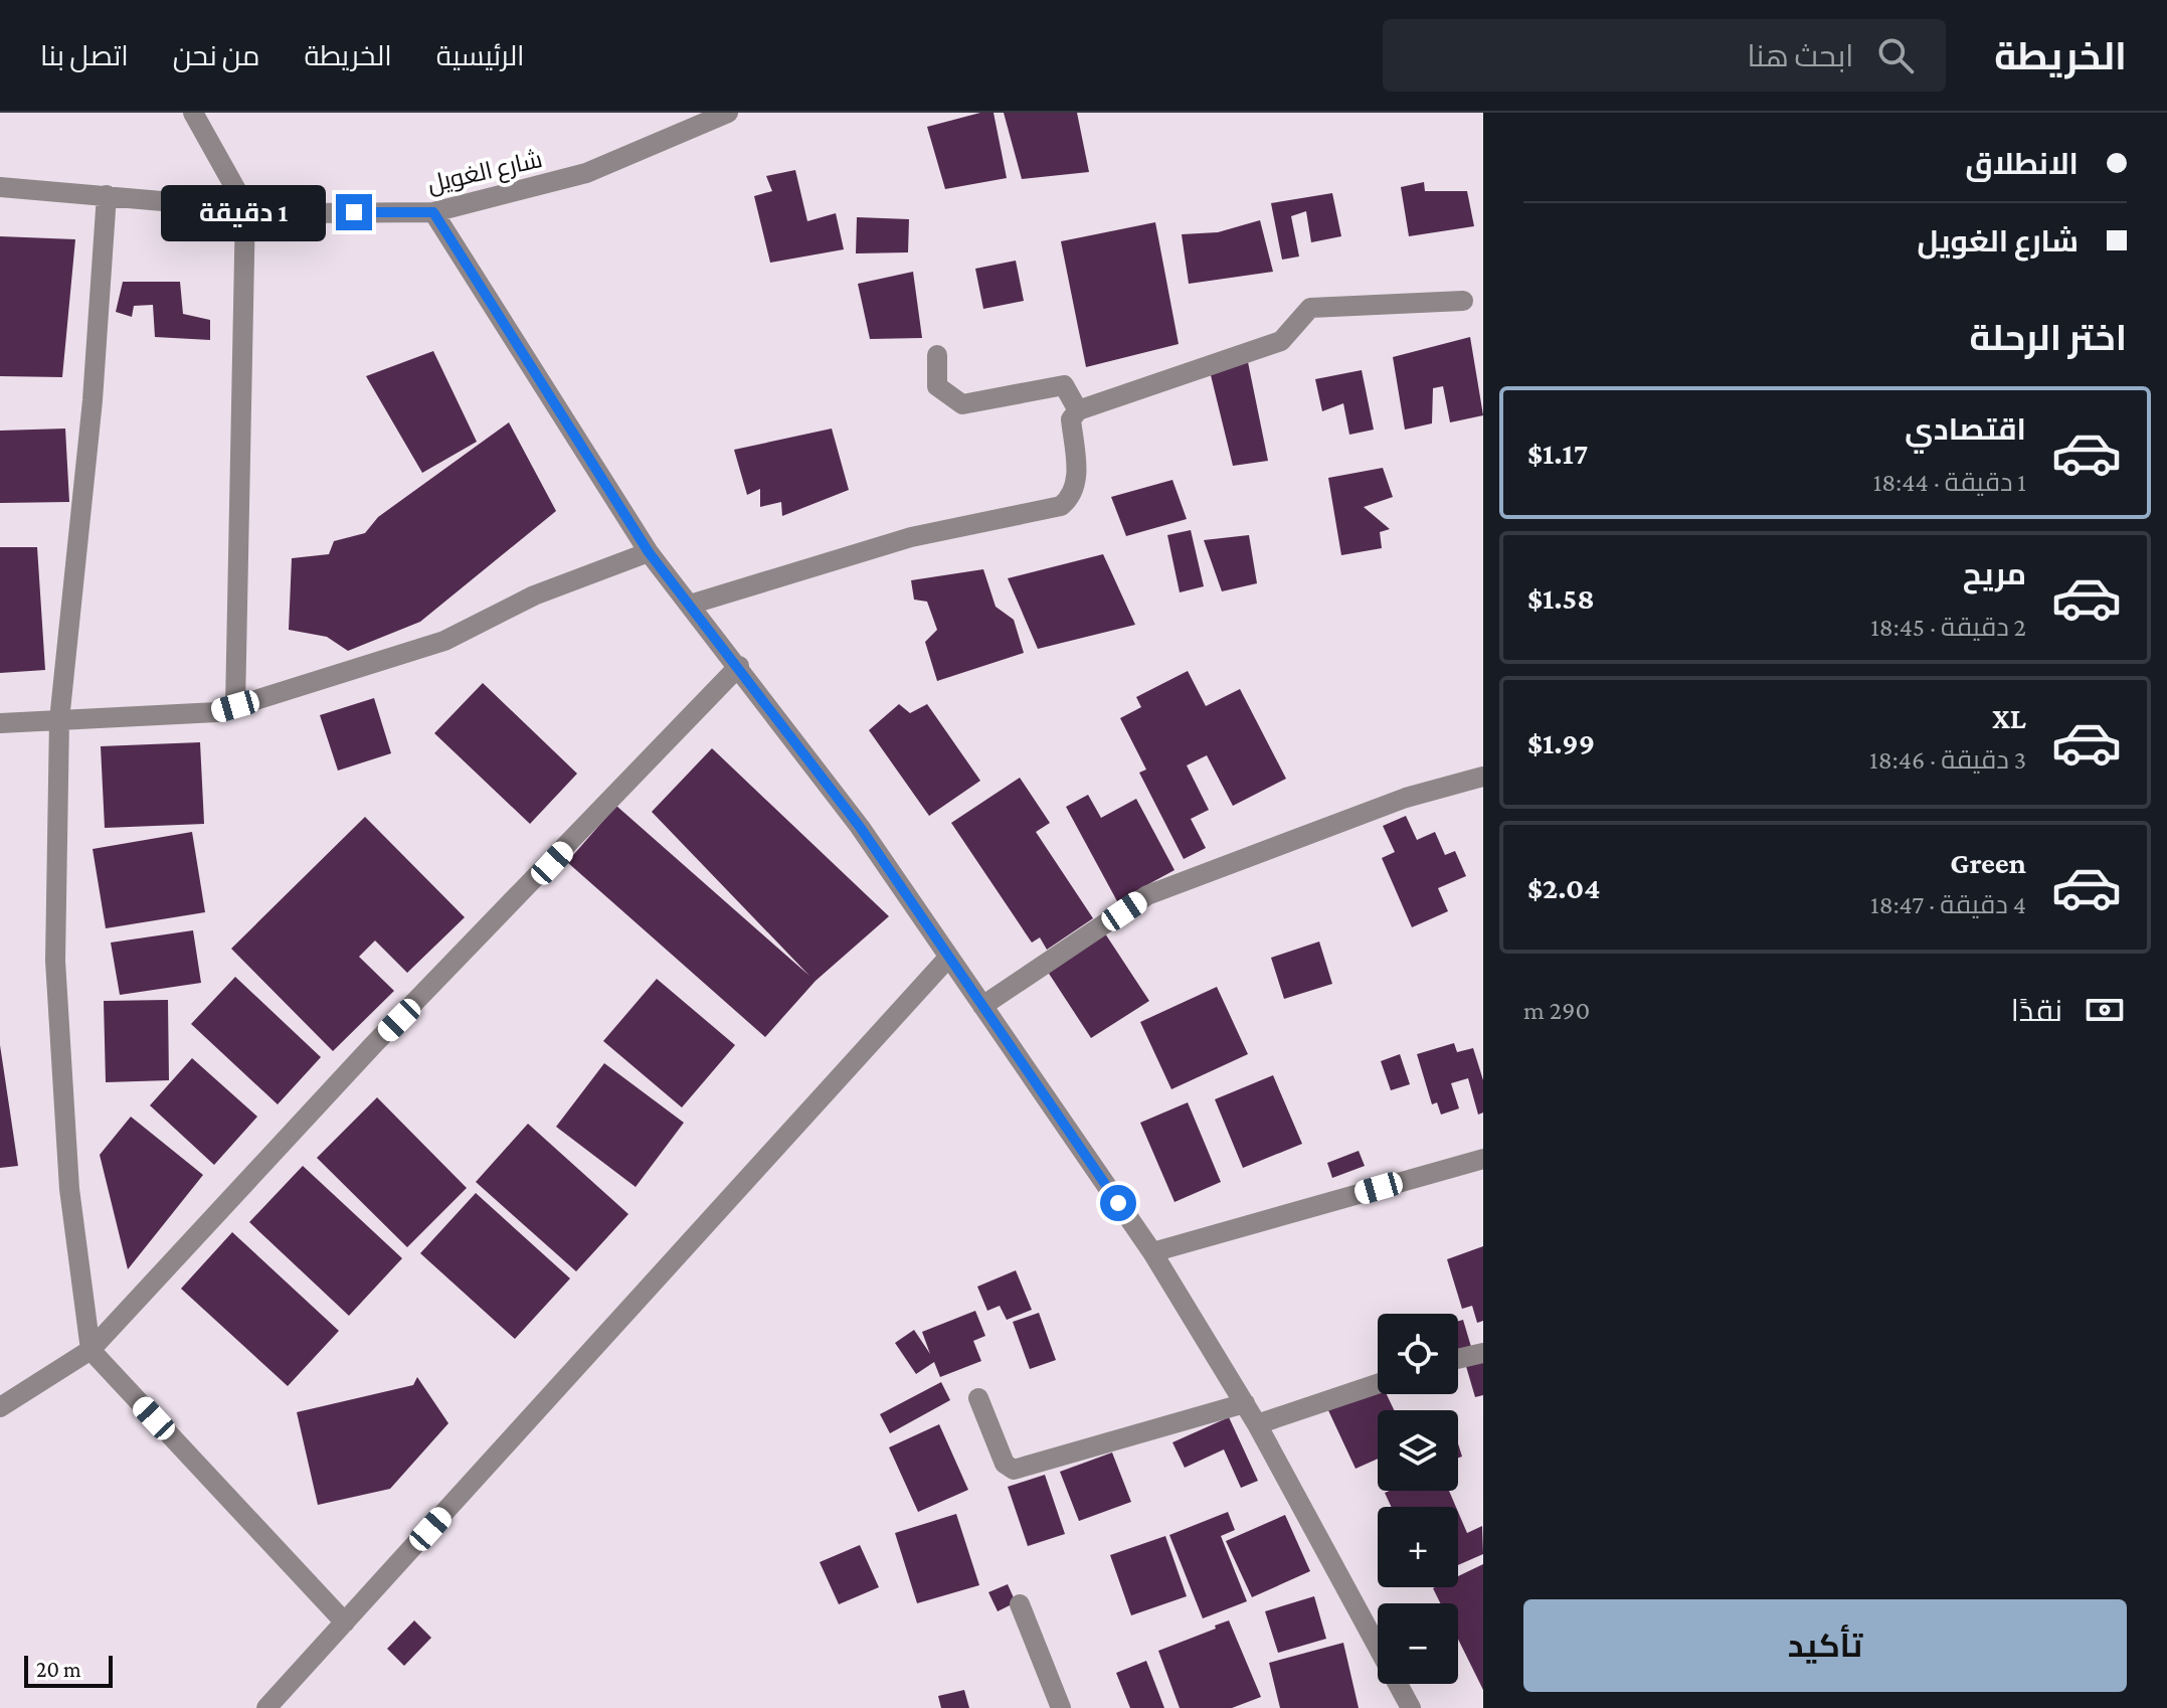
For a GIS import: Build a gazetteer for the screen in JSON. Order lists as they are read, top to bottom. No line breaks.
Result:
{"streets":{"street":["شارع الغويل"]},"scale_bar":"20 m","page":{"header":"الخريطة","search":"ابحث هنا","nav":["الرئيسية","الخريطة","من نحن","اتصل بنا"],"banner":["الانطلاق","شارع الغويل"],"bubble":"1 دقيقة","heading":"اختر الرحلة","list":[{"name":"اقتصادي","note":"1 دقيقة · 18:44","value":"$1.17"},{"name":"مريح","note":"2 دقيقة · 18:45","value":"$1.58"},{"name":"XL","note":"3 دقيقة · 18:46","value":"$1.99"},{"name":"Green","note":"4 دقيقة · 18:47","value":"$2.04"}],"pay":["نقدًا","290 m"],"map_buttons":["+","−"],"buttons":"تأكيد","scale":"20 m"}}
